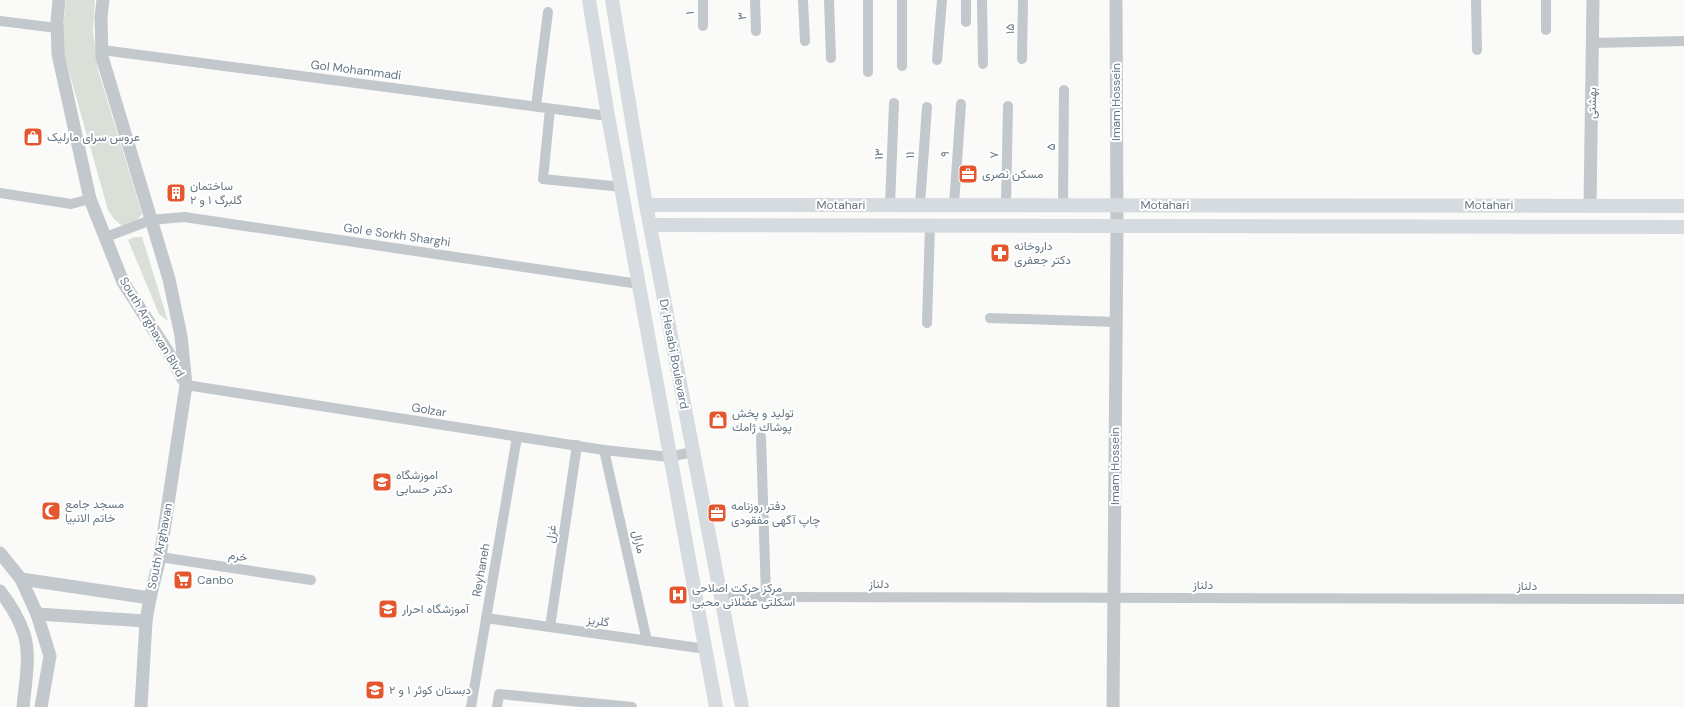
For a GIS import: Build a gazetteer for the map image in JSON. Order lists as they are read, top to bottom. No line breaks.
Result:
{"streets":{"main road":["Motahari","Dr Hesabi Boulevard"],"street":["۱","۳","۱۵","Gol Mohammadi","Imam Hossein","بهشتی","۵","۱۳","۹","۱۱","۷","Gol e Sorkh Sharghi","South Arghavan Blvd","Golzar","غزل","مارال","South Arghavan","خرم","Reyhaneh","دلناز","گلریز"]},"crossings":[["Gol Mohammadi","South Arghavan Blvd"],["Gol Mohammadi","Dr Hesabi Boulevard"],["Imam Hossein","Motahari"],["Imam Hossein","دلناز"],["بهشتی","Motahari"],["۵","Motahari"],["۱۳","Motahari"],["۹","Motahari"],["۱۱","Motahari"],["۷","Motahari"],["Motahari","Dr Hesabi Boulevard"],["Gol e Sorkh Sharghi","South Arghavan Blvd"],["Gol e Sorkh Sharghi","Dr Hesabi Boulevard"],["South Arghavan Blvd","Golzar"],["South Arghavan Blvd","South Arghavan"],["Dr Hesabi Boulevard","Golzar"],["Dr Hesabi Boulevard","دلناز"],["Dr Hesabi Boulevard","گلریز"],["Golzar","غزل"],["Golzar","مارال"],["Golzar","South Arghavan"],["Golzar","Reyhaneh"],["غزل","گلریز"],["مارال","گلریز"],["South Arghavan","خرم"],["Reyhaneh","گلریز"]],"places":{"shop":["عروس سرای مارلیک","توليد و پخش پوشاك ژامك"],"office":["مسکن نصری","دفتر روزنامه چاپ آگهی مفقودی"],"building":["ساختمان گلبرگ ۱ و ۲"],"pharmacy":["داروخانه دکتر جعفری"],"school or university":["اموزشگاه دکتر حسابی","آموزشگاه احرار","دبستان کوثر ۱ و ۲"],"mosque":["مسجد جامع خاتم الانبیا"],"supermarket":["Canbo"],"hospital":["مرکز حرکت اصلاحی اسکلتی عضلانی محبی"]}}
